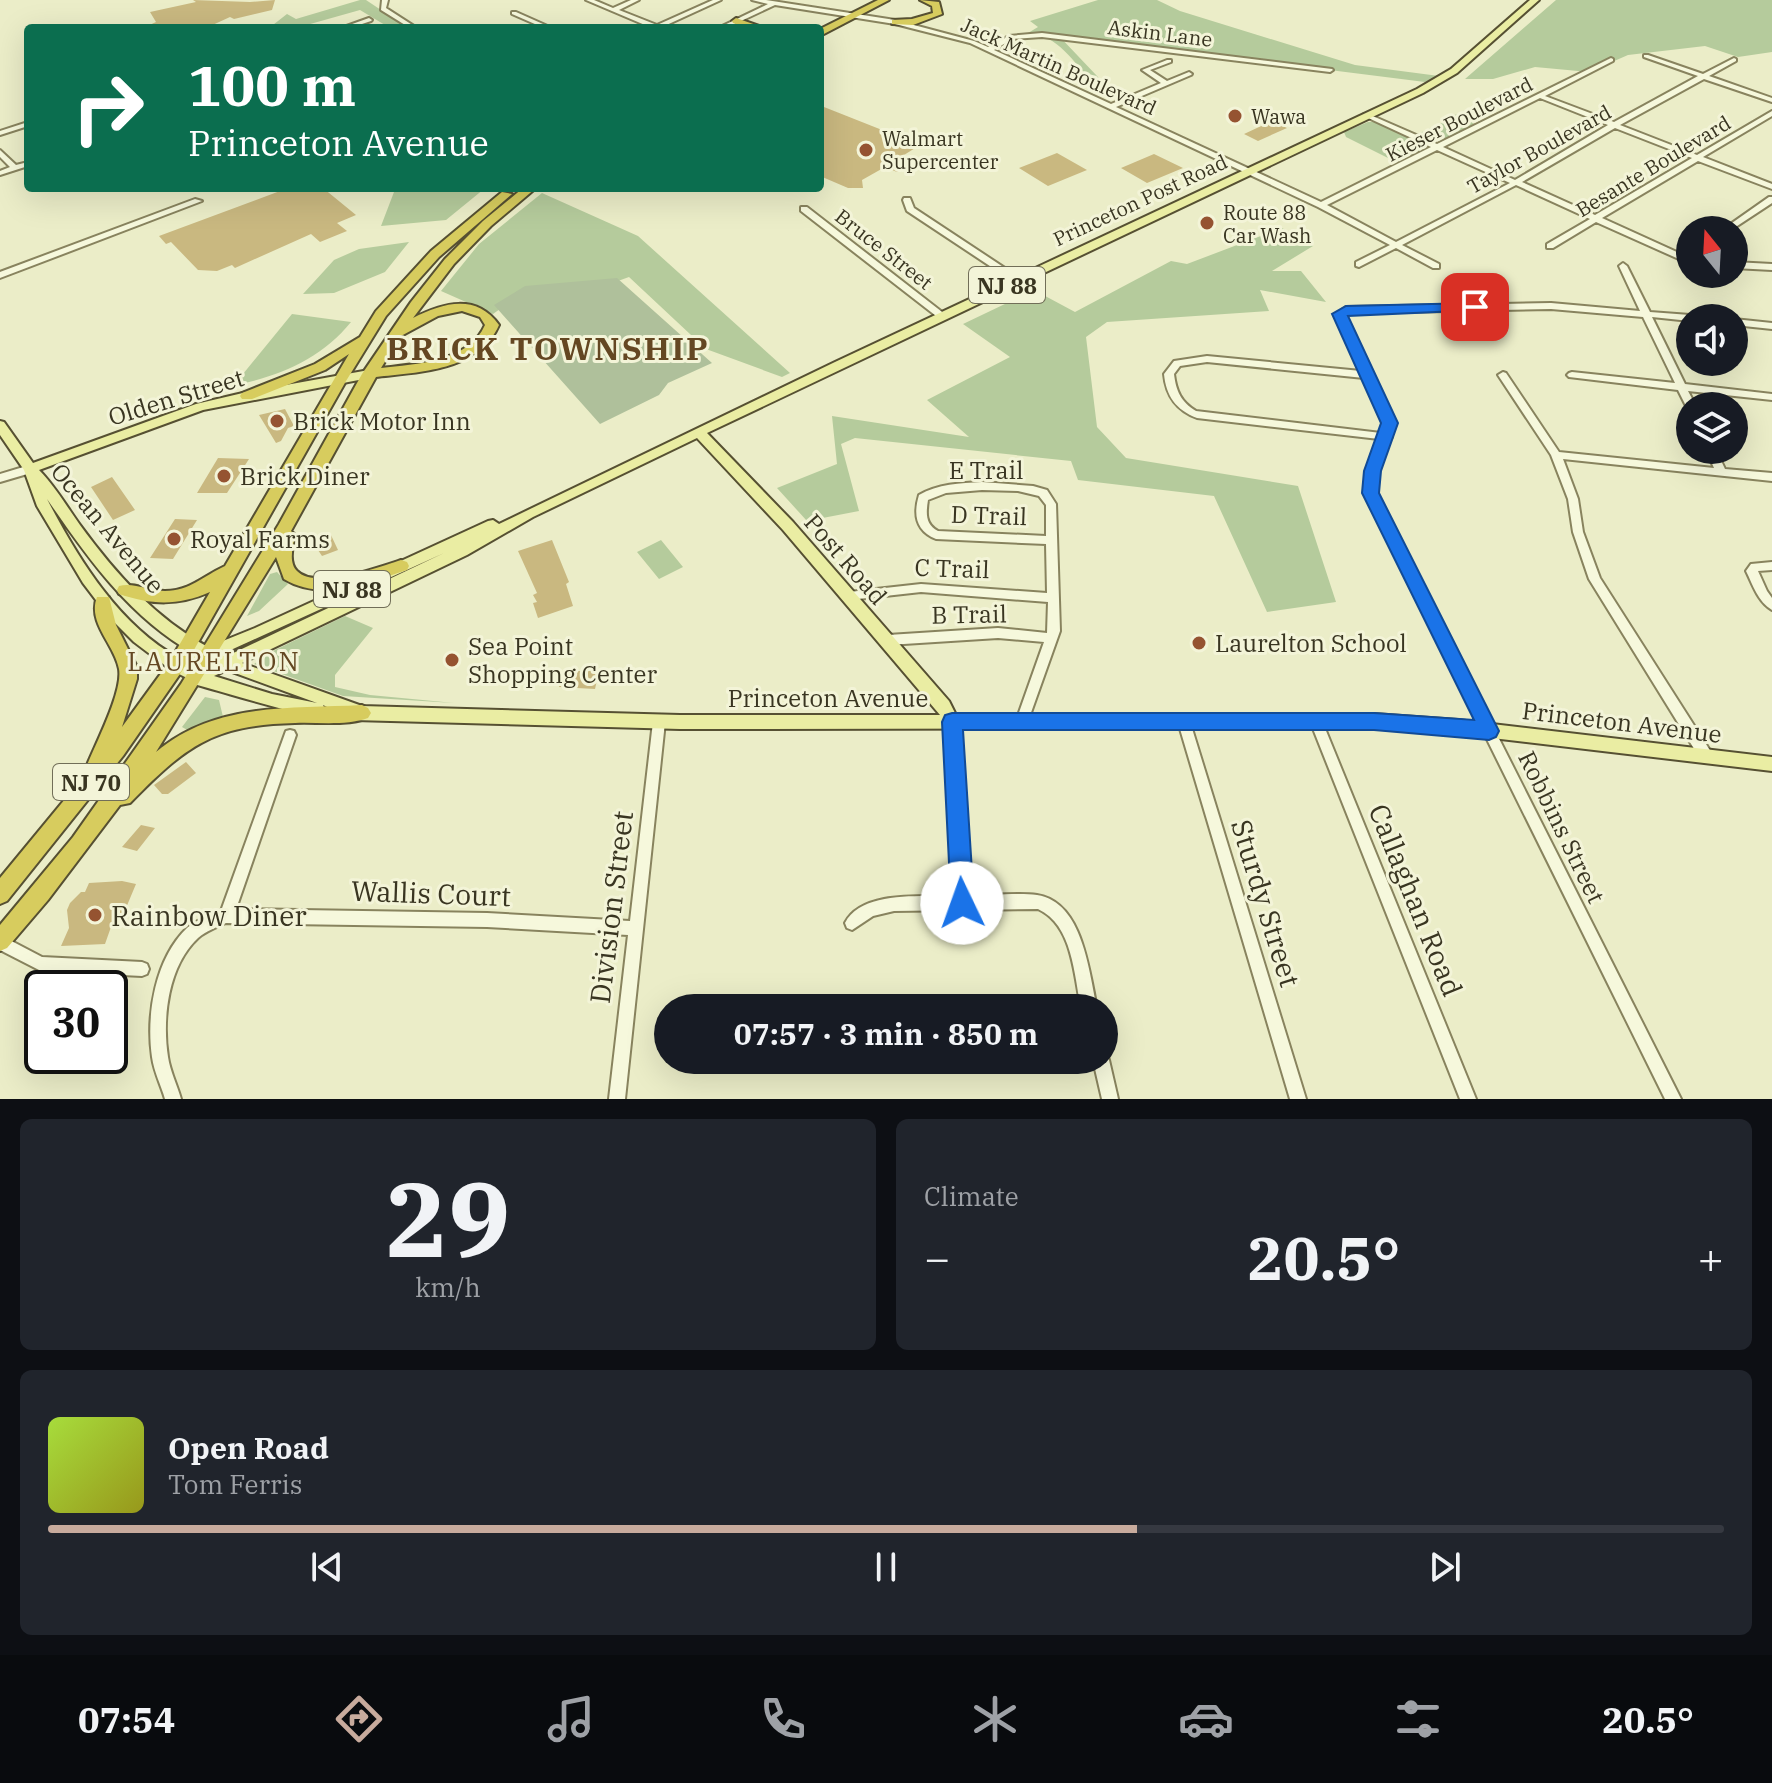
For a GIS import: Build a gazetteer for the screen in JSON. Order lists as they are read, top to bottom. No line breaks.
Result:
{"streets":{"highway":["NJ 70"],"main road":["Princeton Post Road","NJ 88","Olden Street","Ocean Avenue","Post Road","Princeton Avenue"],"street":["Askin Lane","Jack Martin Boulevard","Kieser Boulevard","Taylor Boulevard","Besante Boulevard","Bruce Street","E Trail","D Trail","C Trail","B Trail","Robbins Street","Wallis Court","Callaghan Road","Sturdy Street","Division Street"]},"crossings":[["Askin Lane","Jack Martin Boulevard"],["Jack Martin Boulevard","Kieser Boulevard"],["Jack Martin Boulevard","Taylor Boulevard"],["Jack Martin Boulevard","Princeton Post Road"],["Princeton Post Road","Bruce Street"],["Princeton Post Road","Ocean Avenue"],["Princeton Post Road","Post Road"],["Princeton Post Road","Princeton Avenue"],["Princeton Post Road","NJ 70"],["Olden Street","Ocean Avenue"],["Olden Street","NJ 70"],["E Trail","D Trail"],["Ocean Avenue","Princeton Avenue"],["Ocean Avenue","NJ 70"],["Post Road","C Trail"],["Post Road","B Trail"],["Post Road","Princeton Avenue"],["Princeton Avenue","NJ 70"],["Princeton Avenue","Robbins Street"],["Princeton Avenue","Callaghan Road"],["Princeton Avenue","Sturdy Street"],["Princeton Avenue","Division Street"],["Wallis Court","Division Street"]],"districts":["BRICK TOWNSHIP","LAURELTON"],"places":["Wawa","Walmart Supercenter","Route 88 Car Wash","Brick Motor Inn","Brick Diner","Royal Farms","Laurelton School","Sea Point Shopping Center","Rainbow Diner"],"north":"top","page":{"turn":["100 m","Princeton Avenue"],"limit":"30","trip":"07:57 · 3 min · 850 m","tile":[["29","km/h"],"Climate"],"heat":["−","20.5°","+"],"song":["Open Road","Tom Ferris"],"tabs":["07:54","20.5°"]}}
